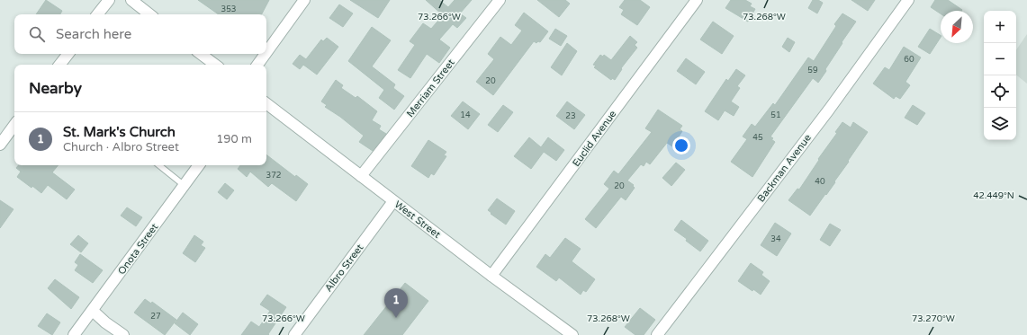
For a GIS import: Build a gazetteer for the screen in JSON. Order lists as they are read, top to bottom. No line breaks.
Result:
{"streets":{"street":["Merriam Street","Euclid Avenue","Backman Avenue","West Street","Onota Street","Albro Street"]},"crossings":[["Merriam Street","West Street"],["Euclid Avenue","West Street"],["West Street","Albro Street"]],"house_numbers":["353","60","59","20","14","51","23","45","372","40","20","34","27"],"north":"bottom left","page":{"map_buttons":["+","−"],"search":"Search here","heading":"Nearby","list":[{"mark":"1","name":"St. Mark's Church","note":"Church · Albro Street","value":"190 m"}],"pins":"1"},"coordinates":["73.266°W","73.268°W","42.449°N","73.270°W"]}
